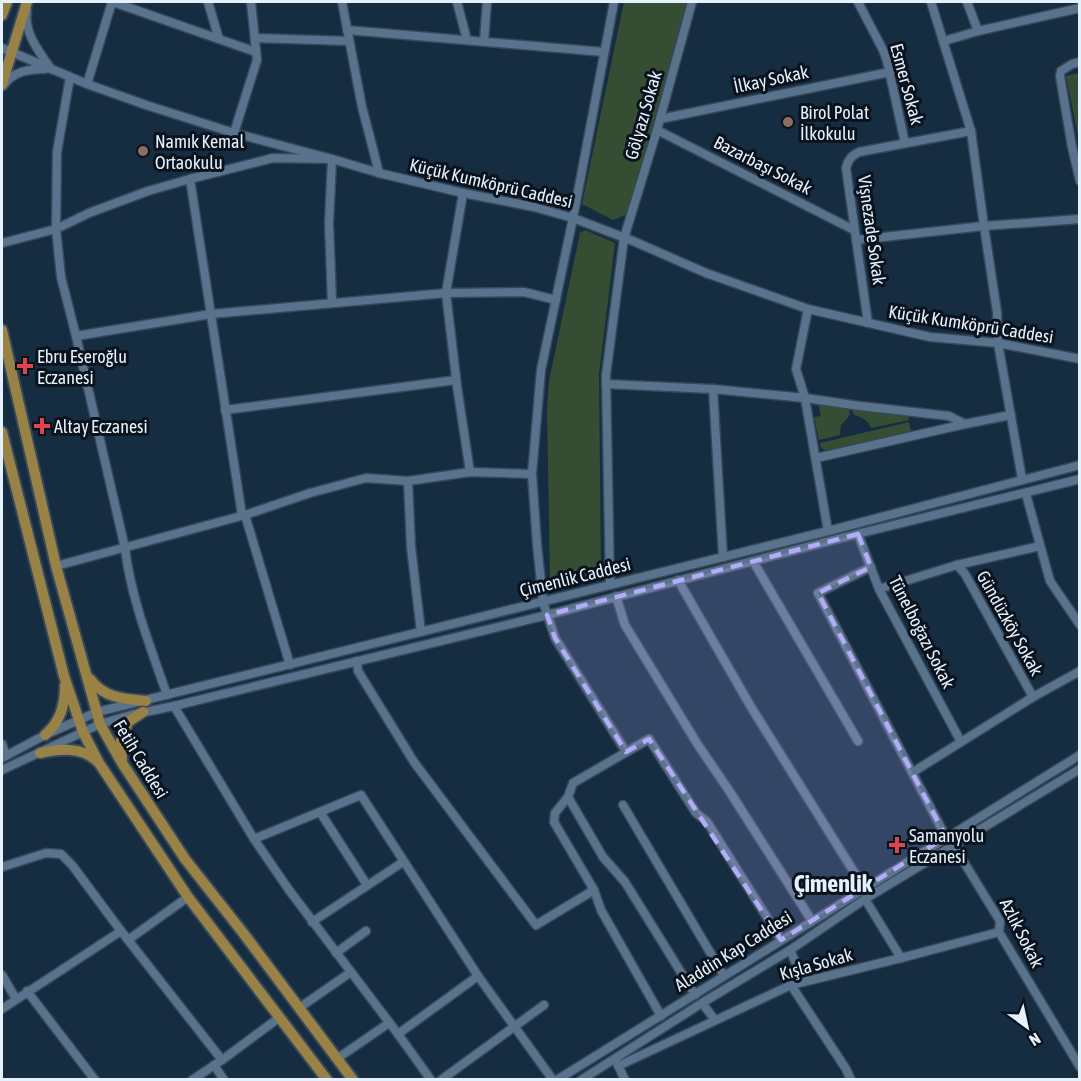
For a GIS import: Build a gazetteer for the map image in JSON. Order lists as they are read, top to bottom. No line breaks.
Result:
{"streets":{"main road":["Fetih Caddesi"],"street":["İlkay Sokak","Esmer Sokak","Gölyazı Sokak","Bazarbaşı Sokak","Küçük Kumköprü Caddesi","Vişnezade Sokak","Çimenlik Caddesi","Gündüzköy Sokak","Tünelboğazı Sokak","Azlık Sokak","Aladdin Kap Caddesi","Kışla Sokak"]},"crossings":[["İlkay Sokak","Esmer Sokak"],["İlkay Sokak","Gölyazı Sokak"],["Esmer Sokak","Vişnezade Sokak"],["Gölyazı Sokak","Bazarbaşı Sokak"],["Gölyazı Sokak","Küçük Kumköprü Caddesi"],["Gölyazı Sokak","Çimenlik Caddesi"],["Bazarbaşı Sokak","Vişnezade Sokak"],["Küçük Kumköprü Caddesi","Vişnezade Sokak"],["Çimenlik Caddesi","Tünelboğazı Sokak"],["Çimenlik Caddesi","Fetih Caddesi"],["Azlık Sokak","Aladdin Kap Caddesi"],["Azlık Sokak","Kışla Sokak"],["Aladdin Kap Caddesi","Kışla Sokak"]],"districts":["Çimenlik"],"places":{"other":["Birol Polat İlkokulu","Namık Kemal Ortaokulu"],"health":["Ebru Eseroğlu Eczanesi","Altay Eczanesi","Samanyolu Eczanesi"]},"north":"bottom right"}
